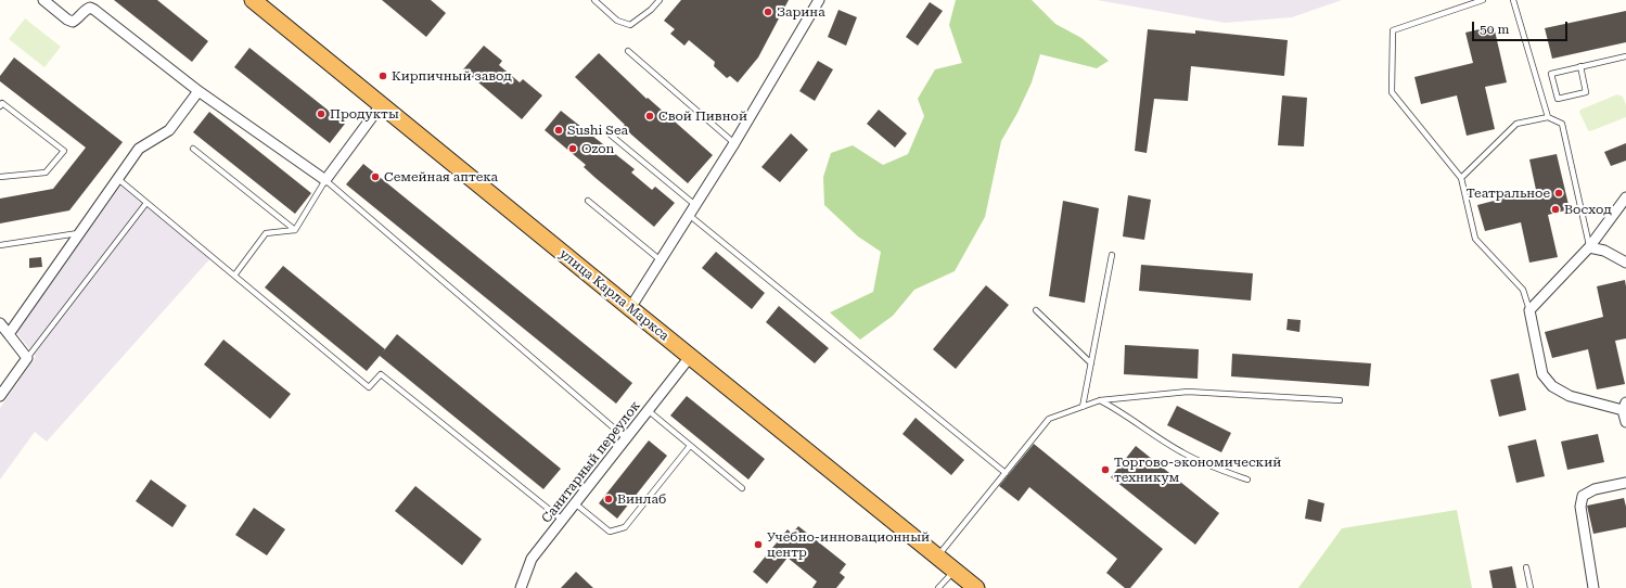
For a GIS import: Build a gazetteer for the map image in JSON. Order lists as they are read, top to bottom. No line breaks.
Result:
{"streets":{"highway":["улица Карла Маркса"],"street":["Санитарный переулок"]},"crossings":[["улица Карла Маркса","Санитарный переулок"]],"places":["Зарина","Кирпичный завод","Продукты","Свой Пивной","Sushi Sea","Ozon","Семейная аптека","Театральное","Восход","Торгово-экономический техникум","Винлаб","Учебно-инновационный центр"],"scale_bar":"50 m"}
